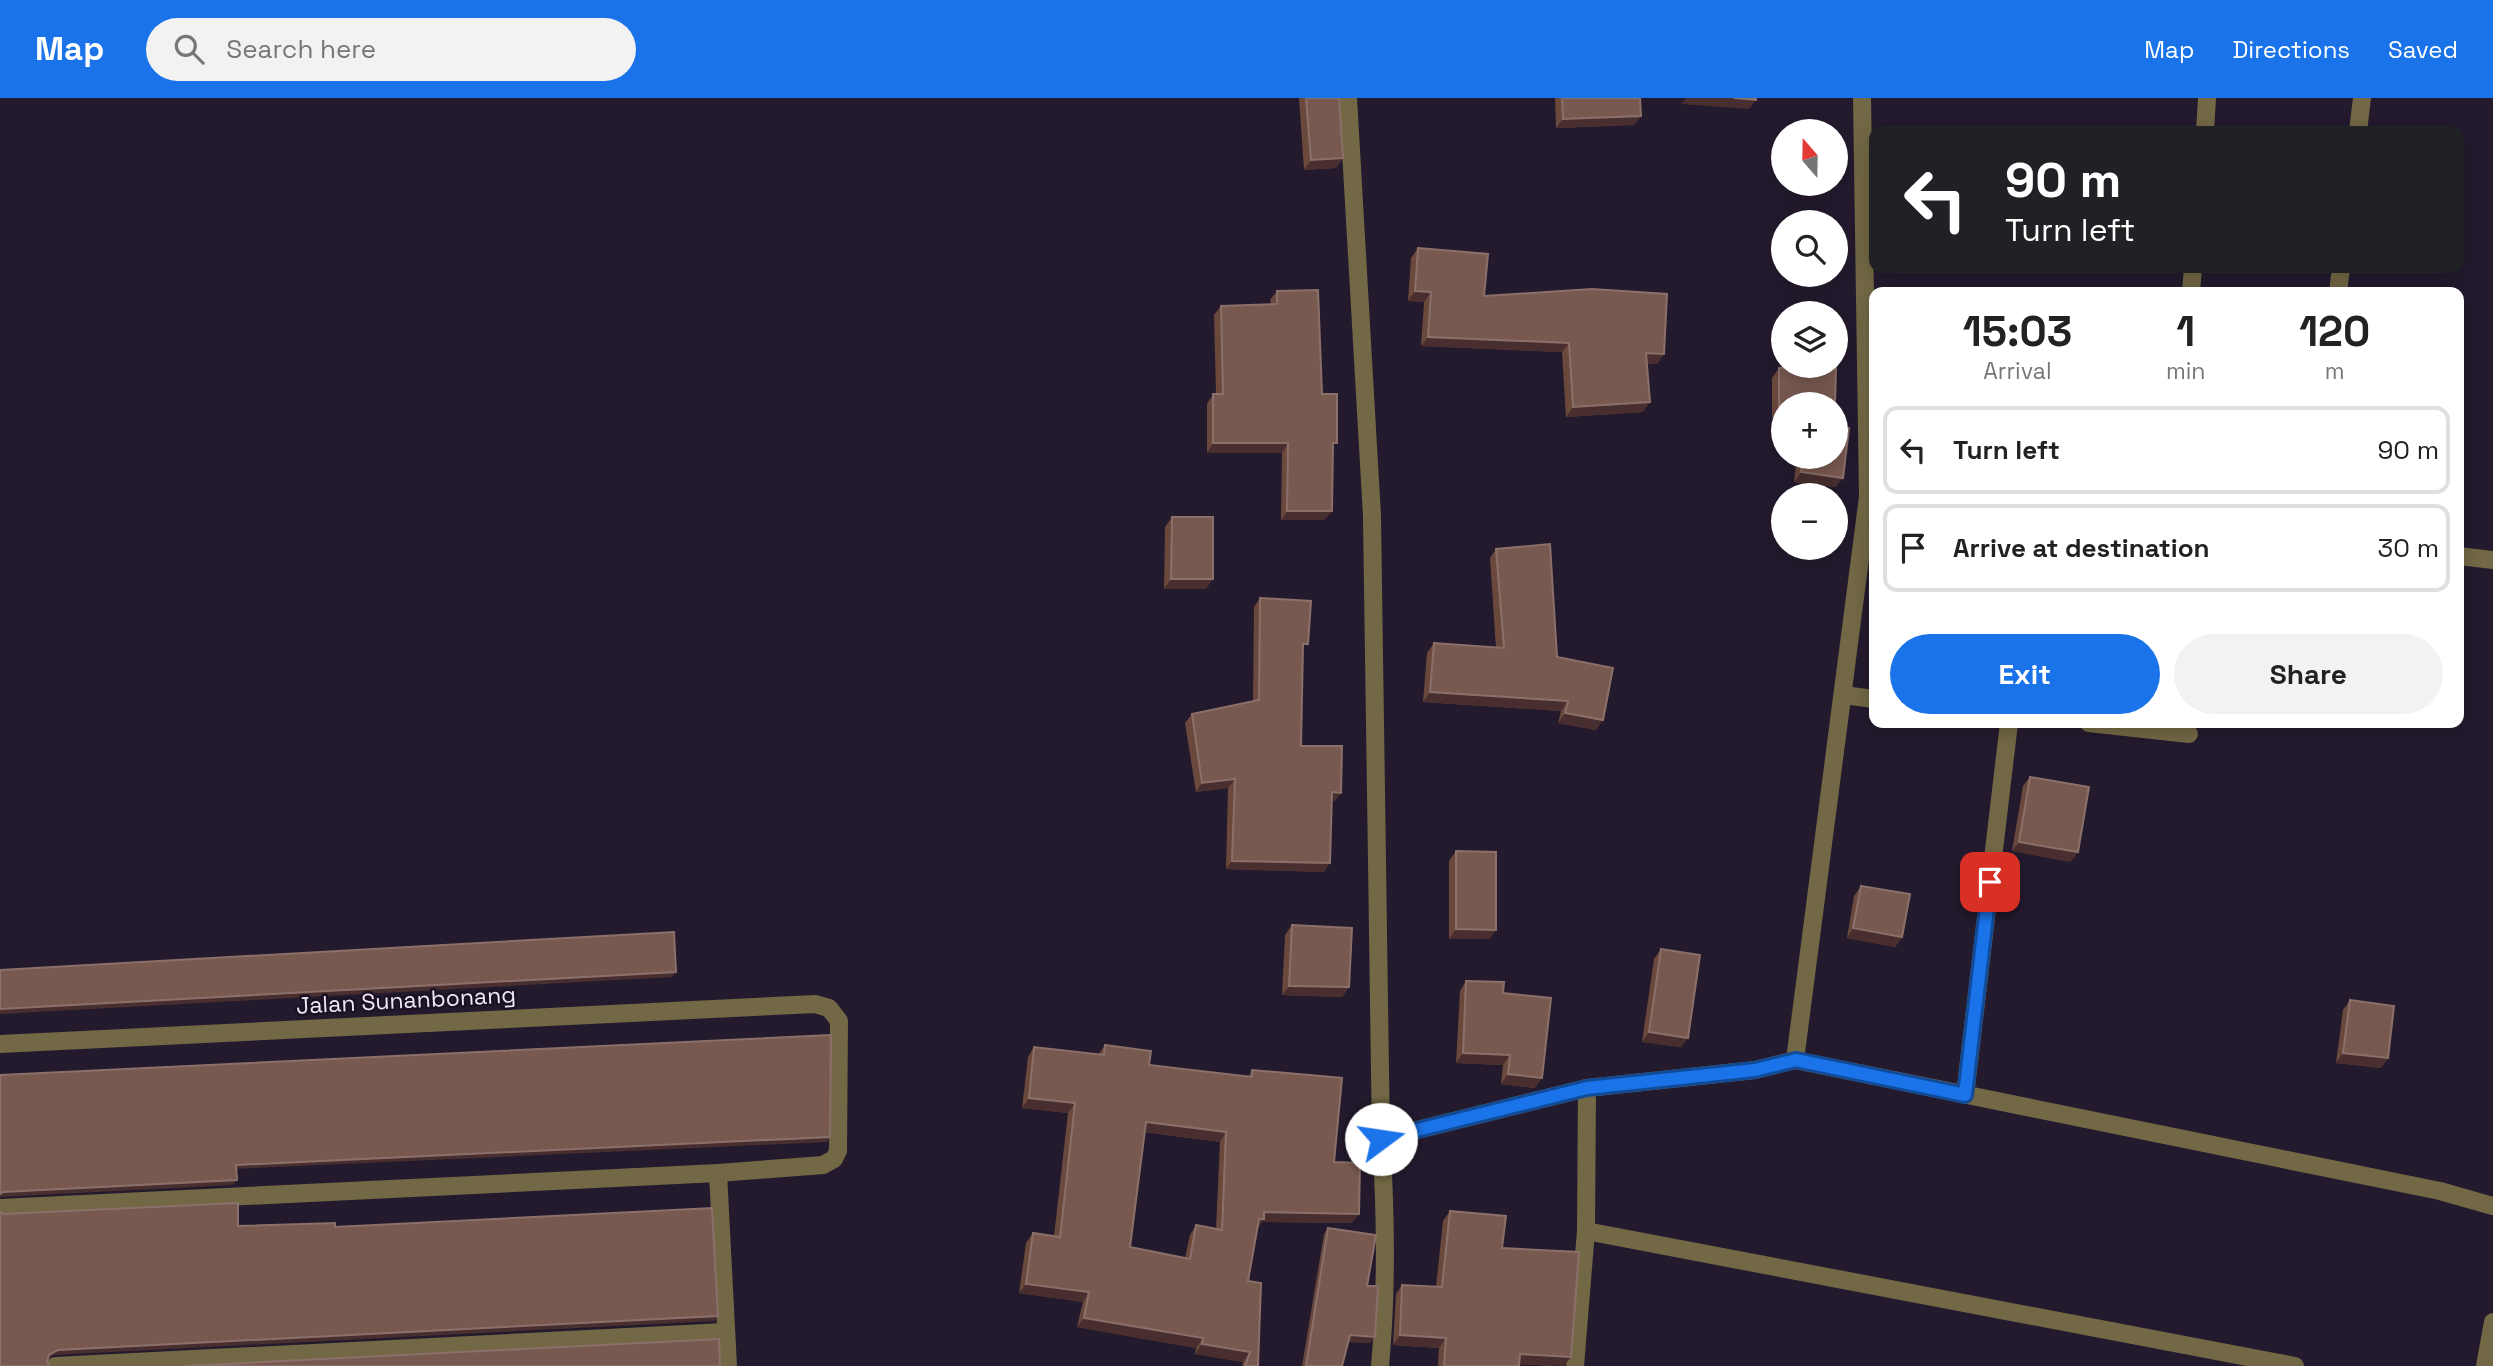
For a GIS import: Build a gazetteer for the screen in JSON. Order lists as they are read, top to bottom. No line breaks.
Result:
{"streets":{"street":["Jalan Sunanbonang"]},"north":"top","page":{"header":"Map","search":"Search here","nav":["Map","Directions","Saved"],"map_buttons":["+","−"],"turn":["90 m","Turn left"],"eta":["15:03","Arrival","1","min","120","m"],"list":[{"name":"Turn left","value":"90 m"},{"name":"Arrive at destination","value":"30 m"}],"buttons":["Exit","Share"]}}
